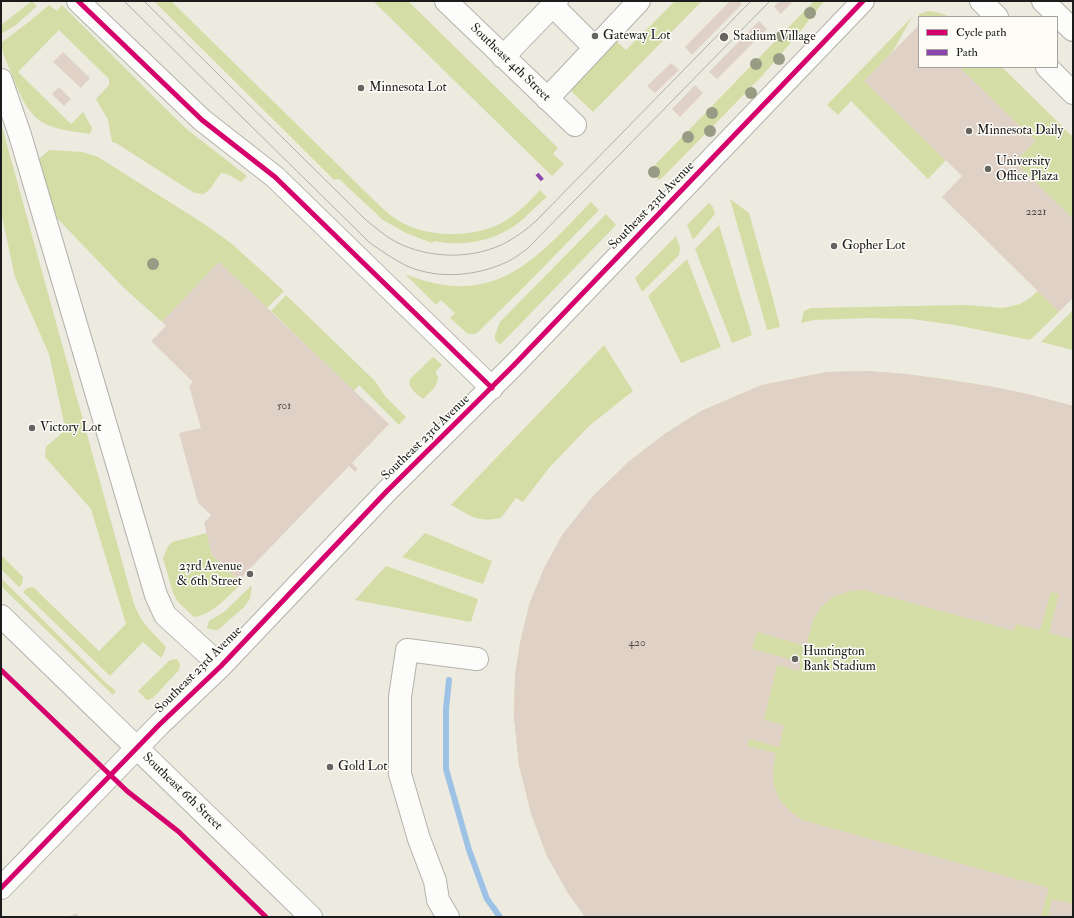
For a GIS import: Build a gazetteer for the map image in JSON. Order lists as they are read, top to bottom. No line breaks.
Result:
{"streets":{"street":["Southeast 4th Street","Southeast 23rd Avenue","Southeast 6th Street"]},"crossings":[["Southeast 23rd Avenue","Southeast 6th Street"]],"places":["Gateway Lot","Stadium Village","Minnesota Lot","Minnesota Daily","University Office Plaza","Gopher Lot","Victory Lot","23rd Avenue & 6th Street","Huntington Bank Stadium","Gold Lot"],"house_numbers":["2221","501","420"],"legend":["Cycle path","Path"]}
